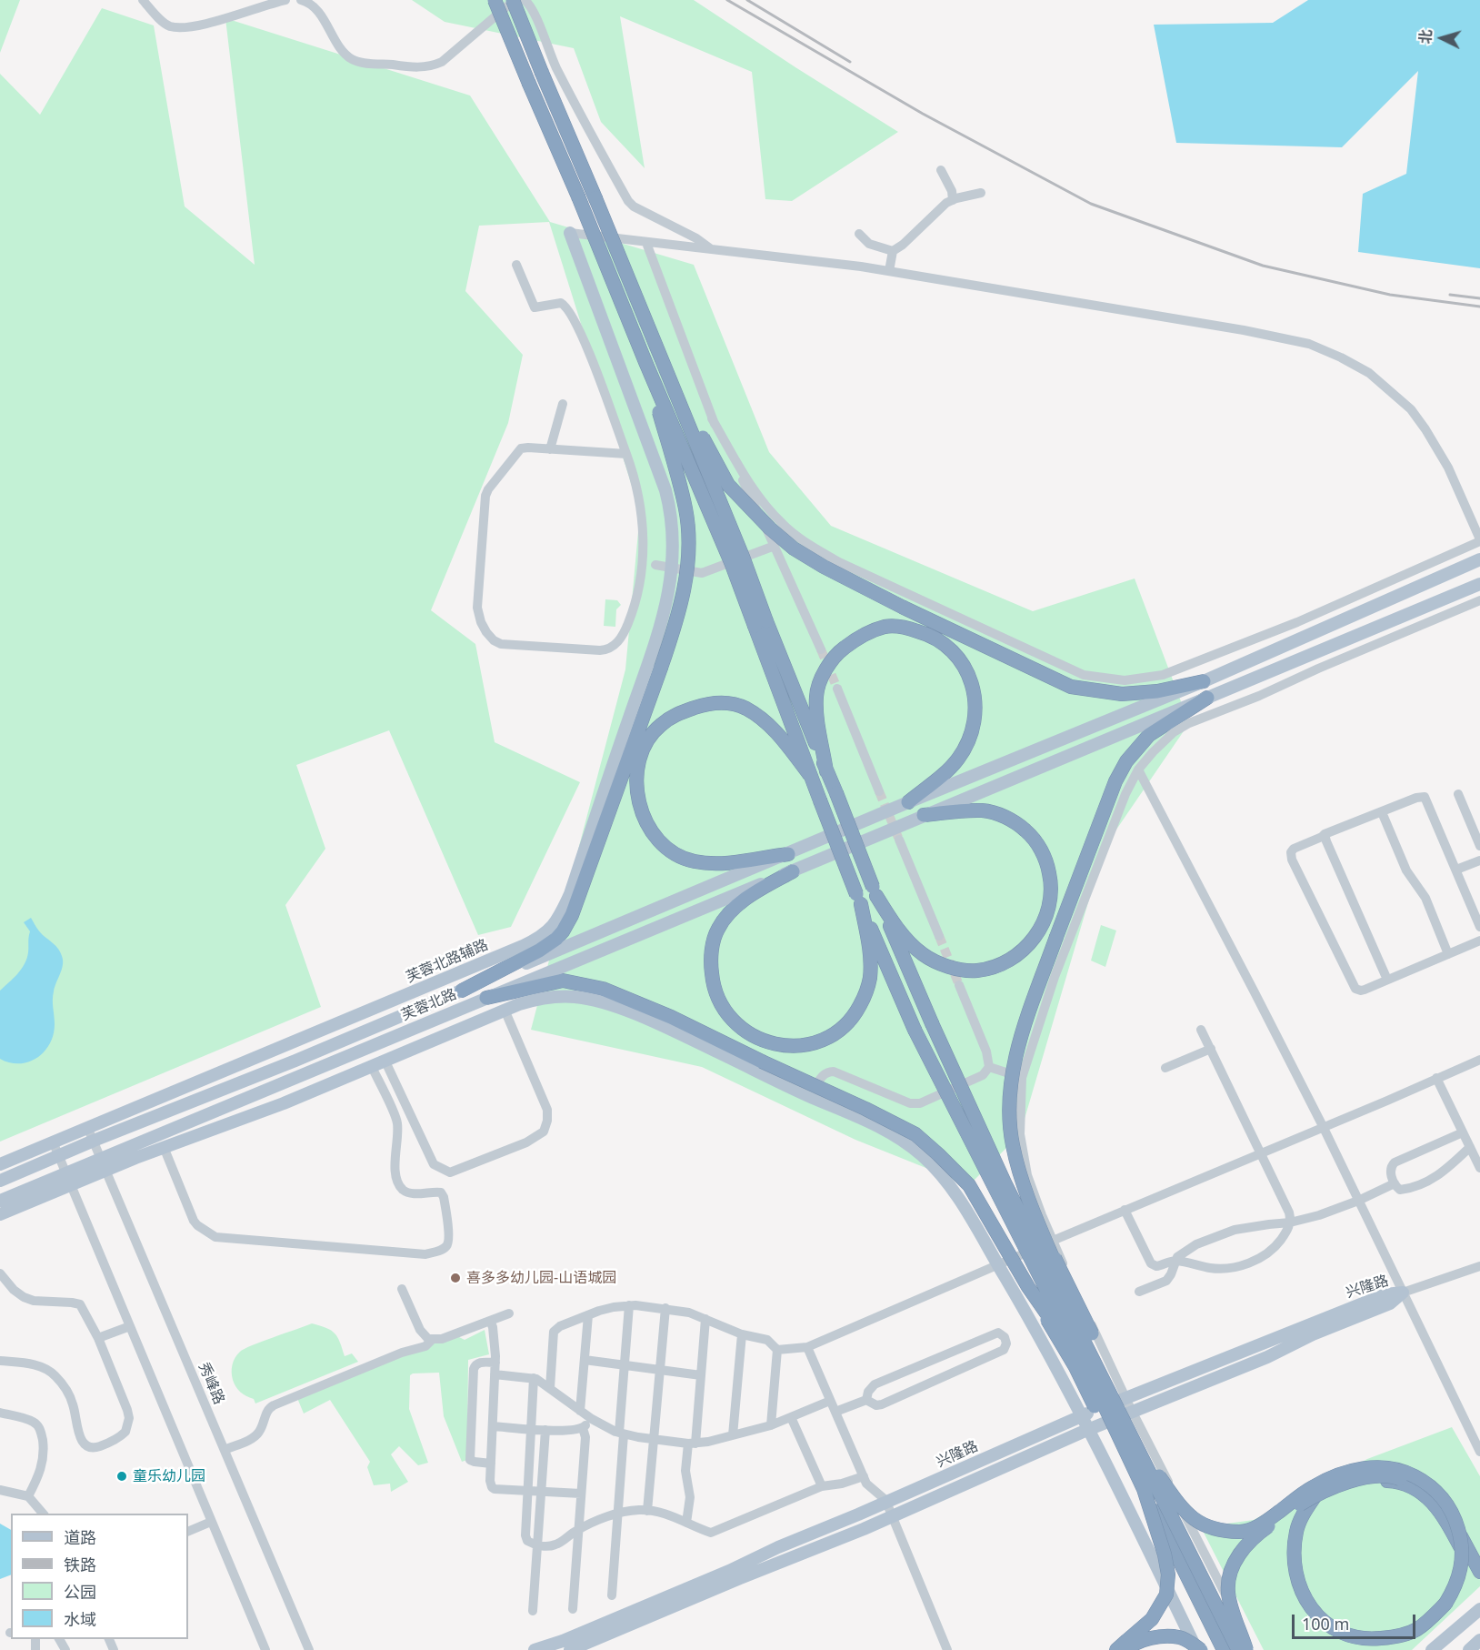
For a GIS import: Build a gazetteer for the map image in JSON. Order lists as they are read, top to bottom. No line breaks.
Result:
{"streets":{"main road":["芙蓉北路辅路","芙蓉北路","兴隆路"],"street":["秀峰路"]},"crossings":[["芙蓉北路辅路","秀峰路"],["芙蓉北路","秀峰路"]],"places":["喜多多幼儿园-山语城园","童乐幼儿园"],"legend":["道路","铁路","公园","水域"],"scale_bar":"100 m","north":"left"}
